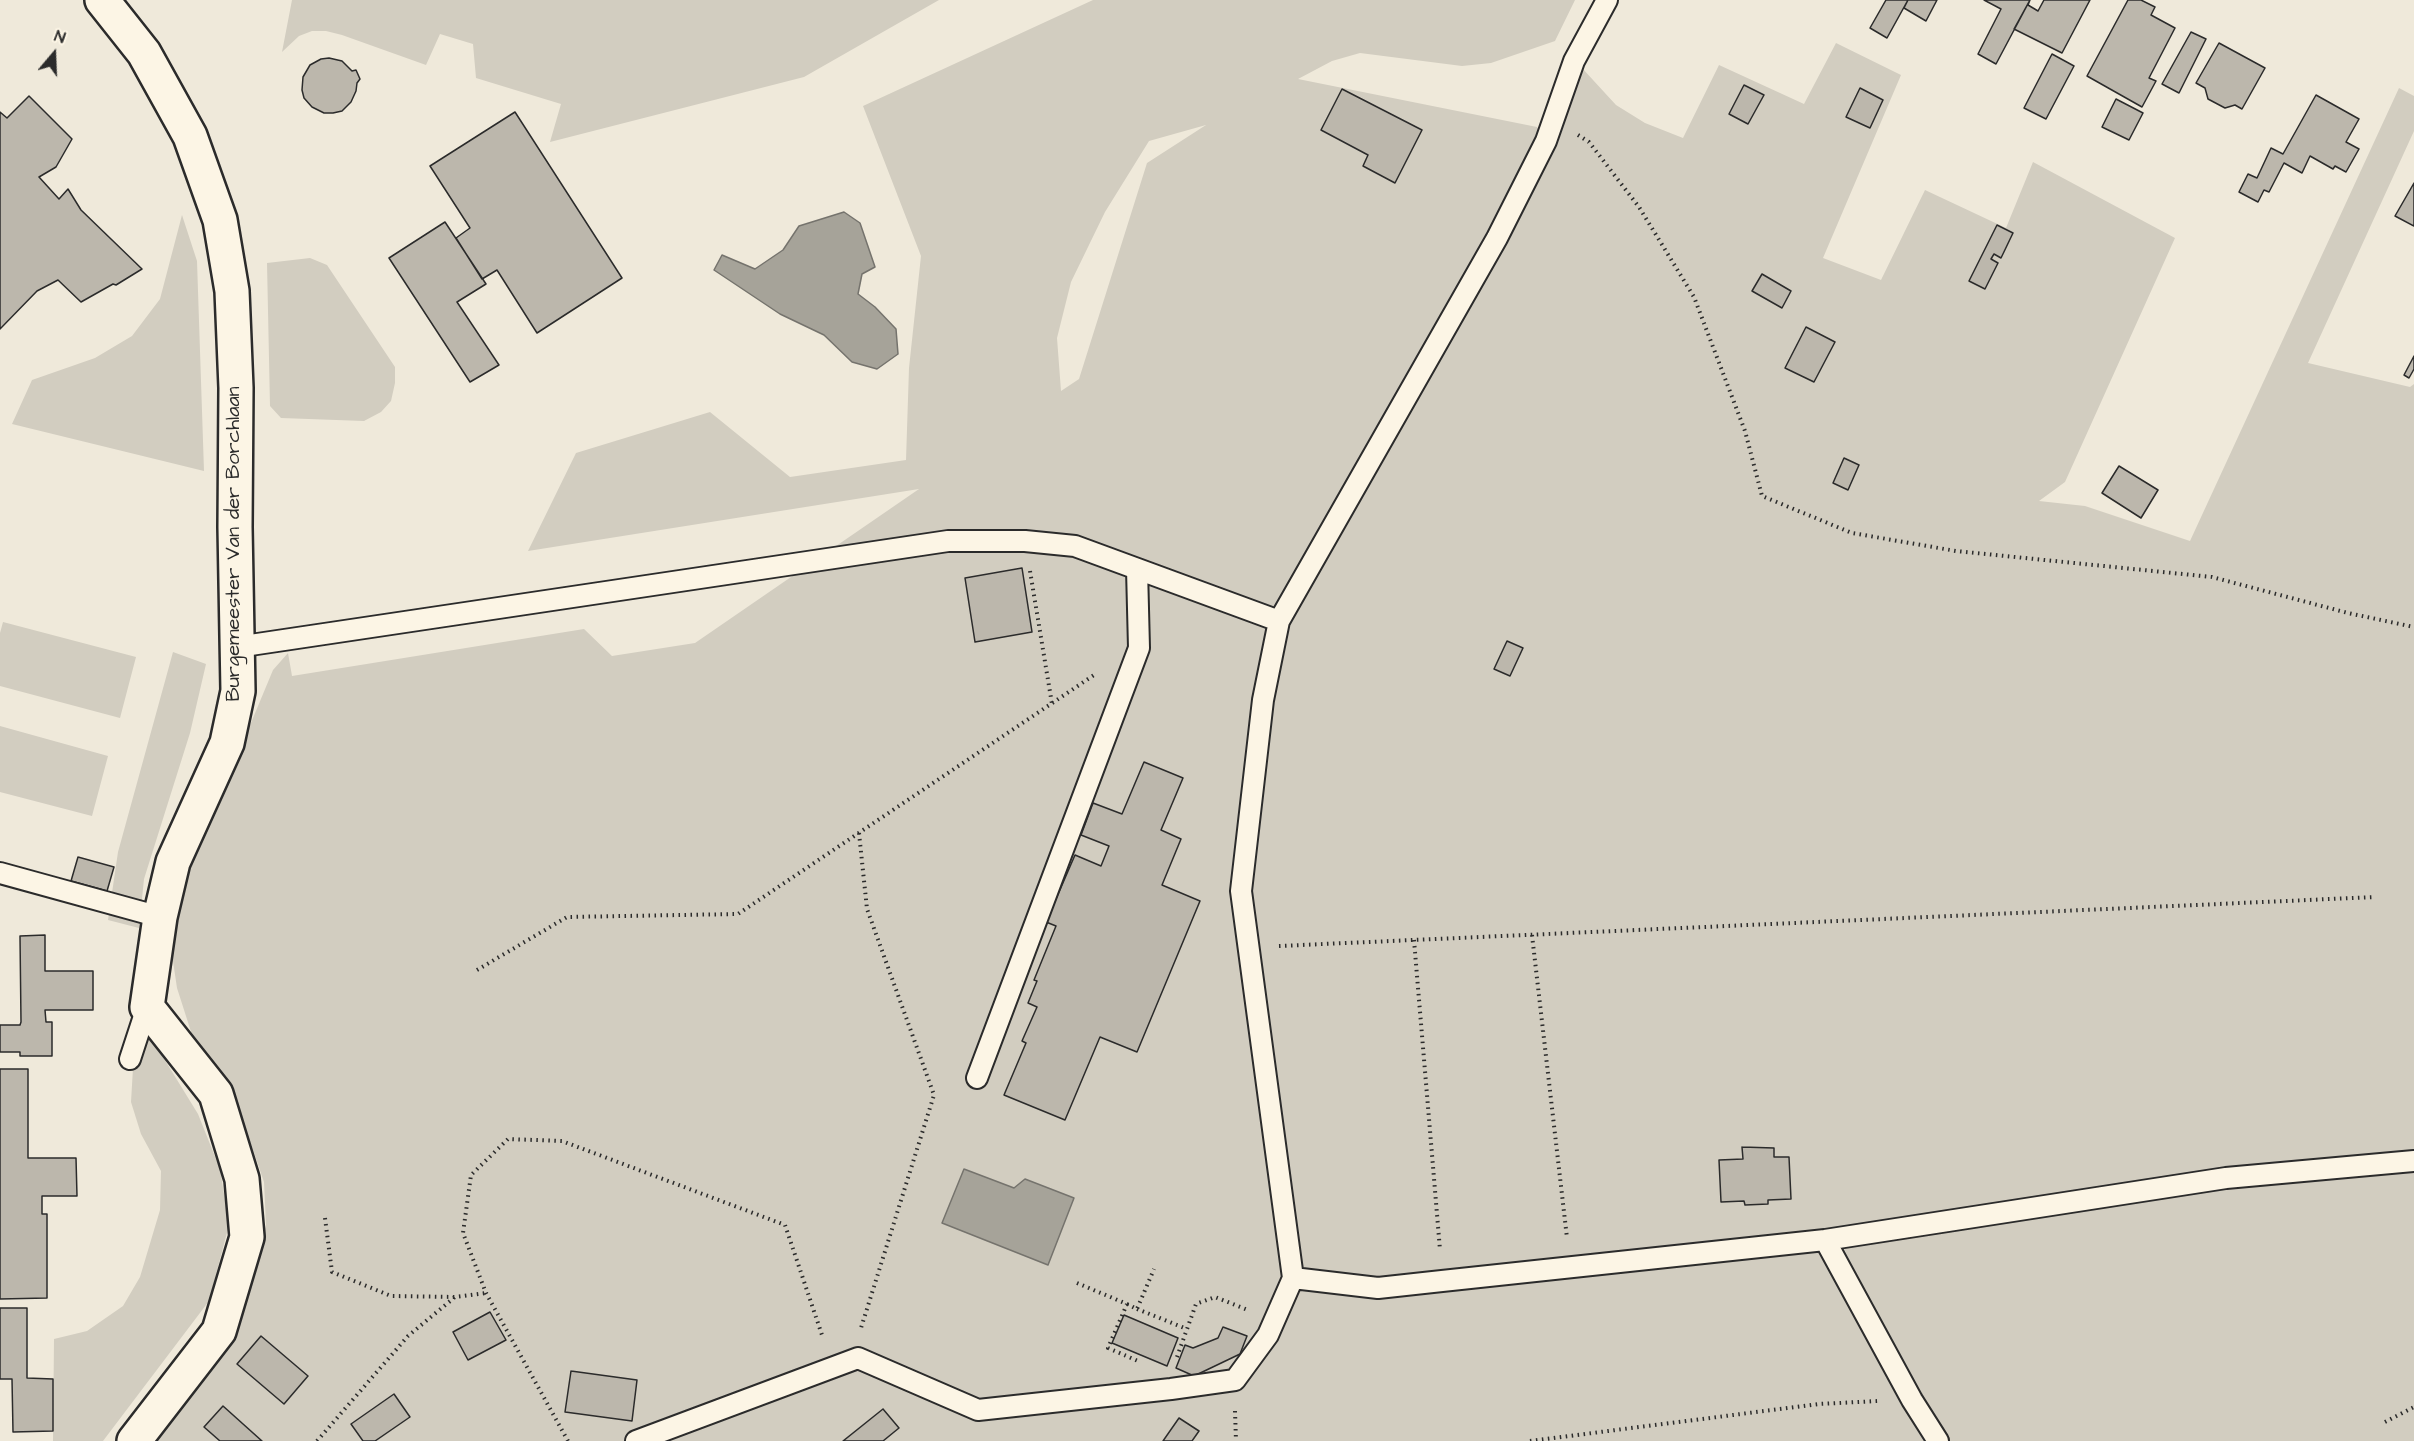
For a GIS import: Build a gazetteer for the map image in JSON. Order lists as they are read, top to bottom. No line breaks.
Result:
{"streets":{"street":["Burgemeester Van der Borchlaan"]},"north":"top"}
